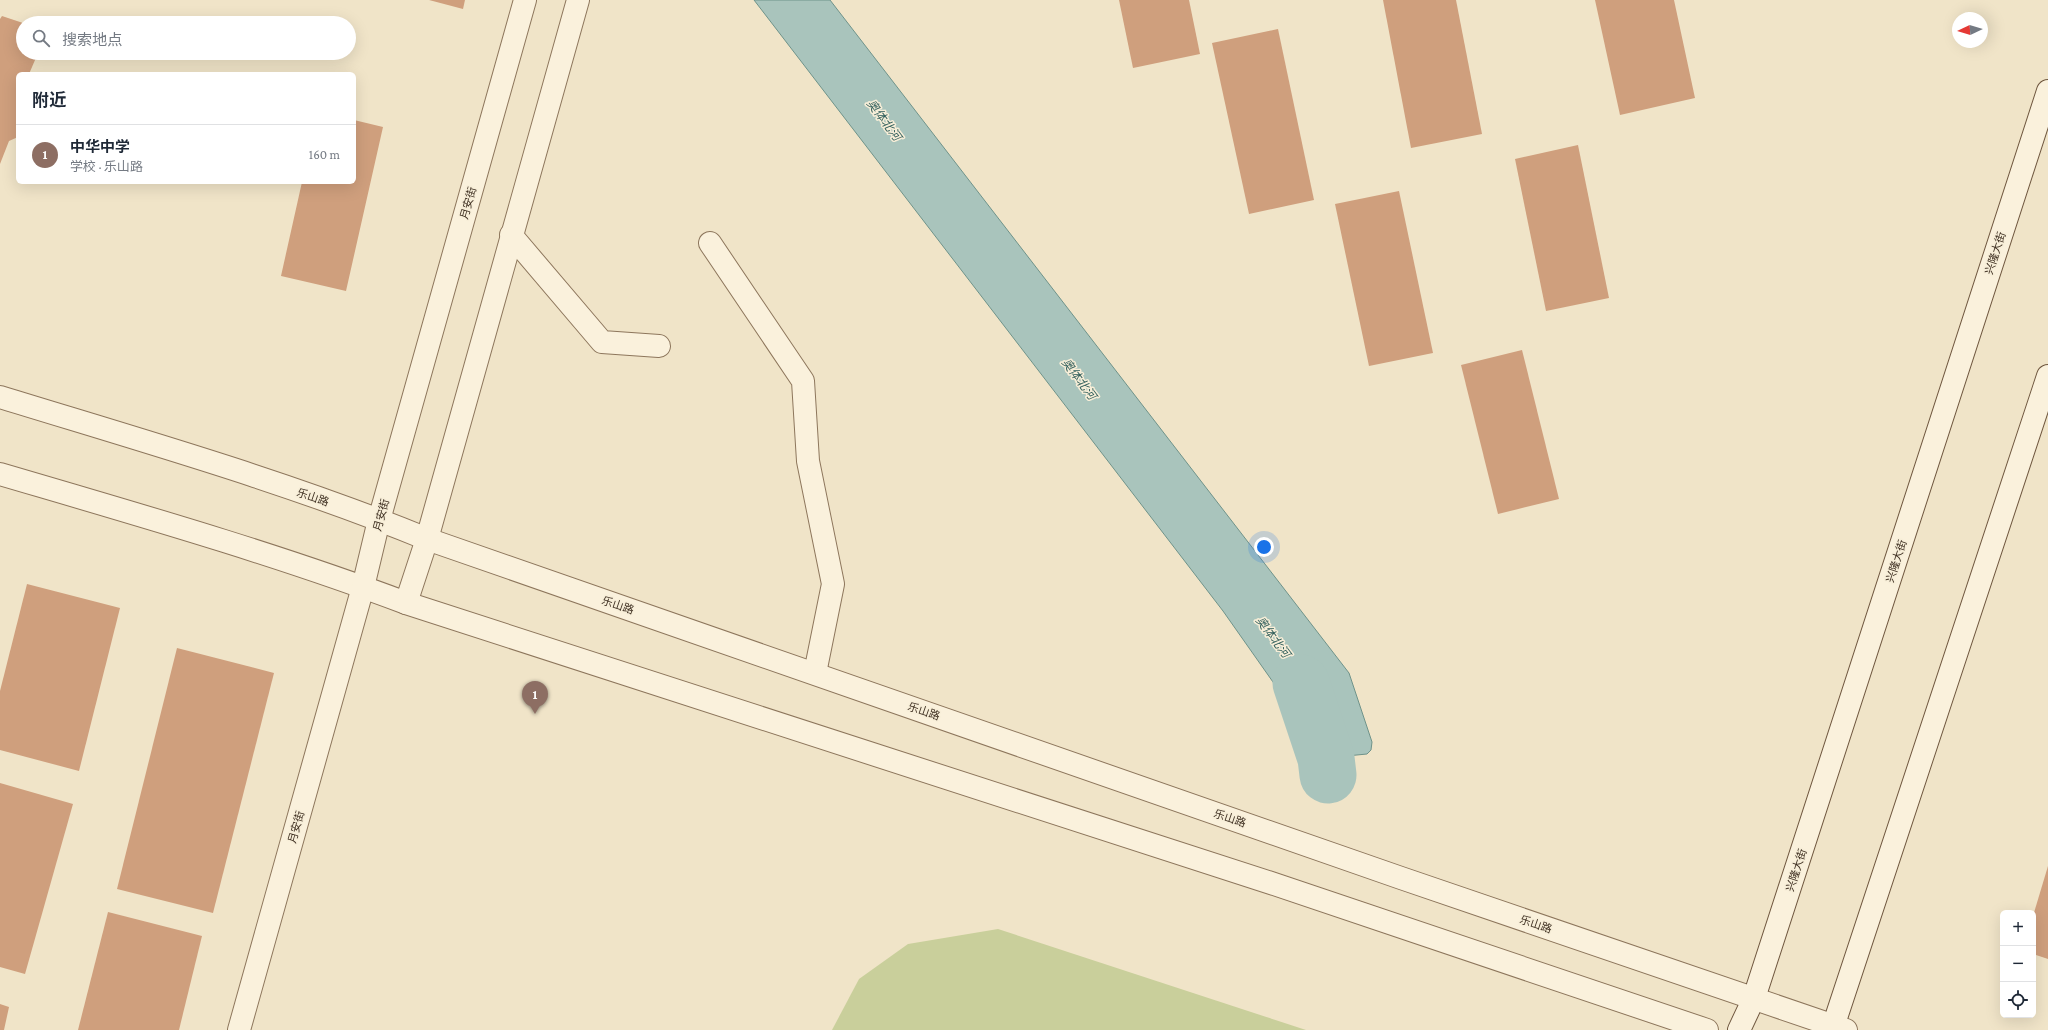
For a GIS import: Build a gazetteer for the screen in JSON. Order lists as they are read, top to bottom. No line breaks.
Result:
{"streets":{"street":["月安街","兴隆大街","乐山路"]},"crossings":[["月安街","乐山路"],["兴隆大街","乐山路"]],"water":["奥体北河"],"north":"left","page":{"search":"搜索地点","heading":"附近","list":[{"mark":"1","name":"中华中学","note":"学校 · 乐山路","value":"160 m"}],"pins":"1","map_buttons":["+","−"]}}
